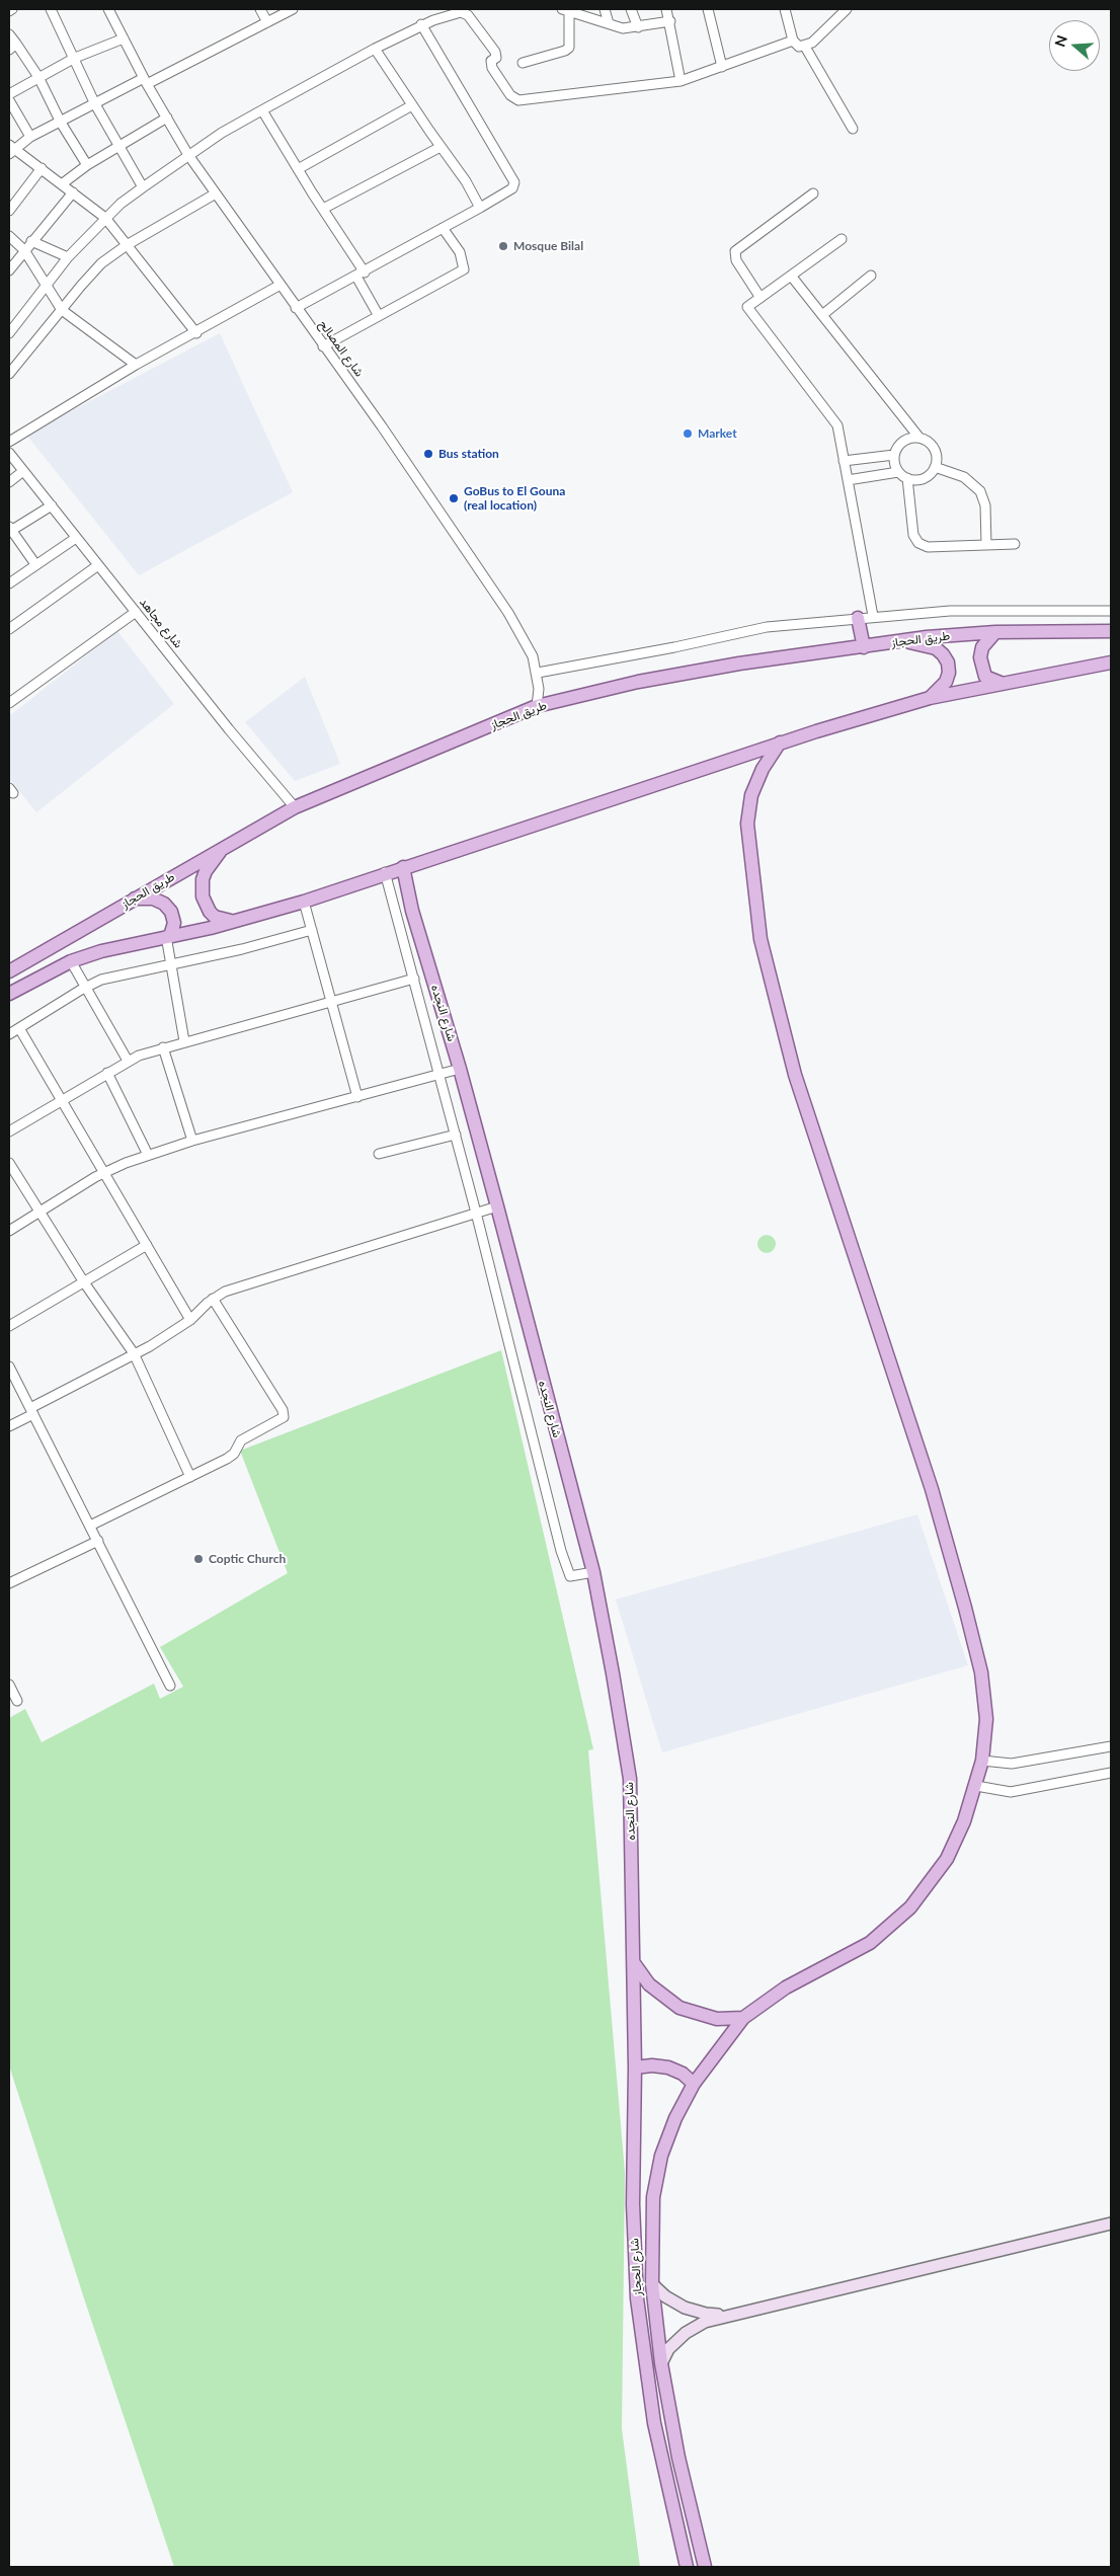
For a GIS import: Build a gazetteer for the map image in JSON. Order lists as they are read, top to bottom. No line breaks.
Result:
{"streets":{"main road":["طريق الحجاز","شارع النجده","شارع الحجاز"],"street":["شارع المصالح","شارع مجاهد"]},"crossings":[["شارع المصالح","طريق الحجاز"],["شارع مجاهد","طريق الحجاز"],["شارع النجده","شارع الحجاز"]],"places":["Mosque Bilal","Market","Bus station","GoBus to El Gouna (real location)","Coptic Church"],"north":"left"}
